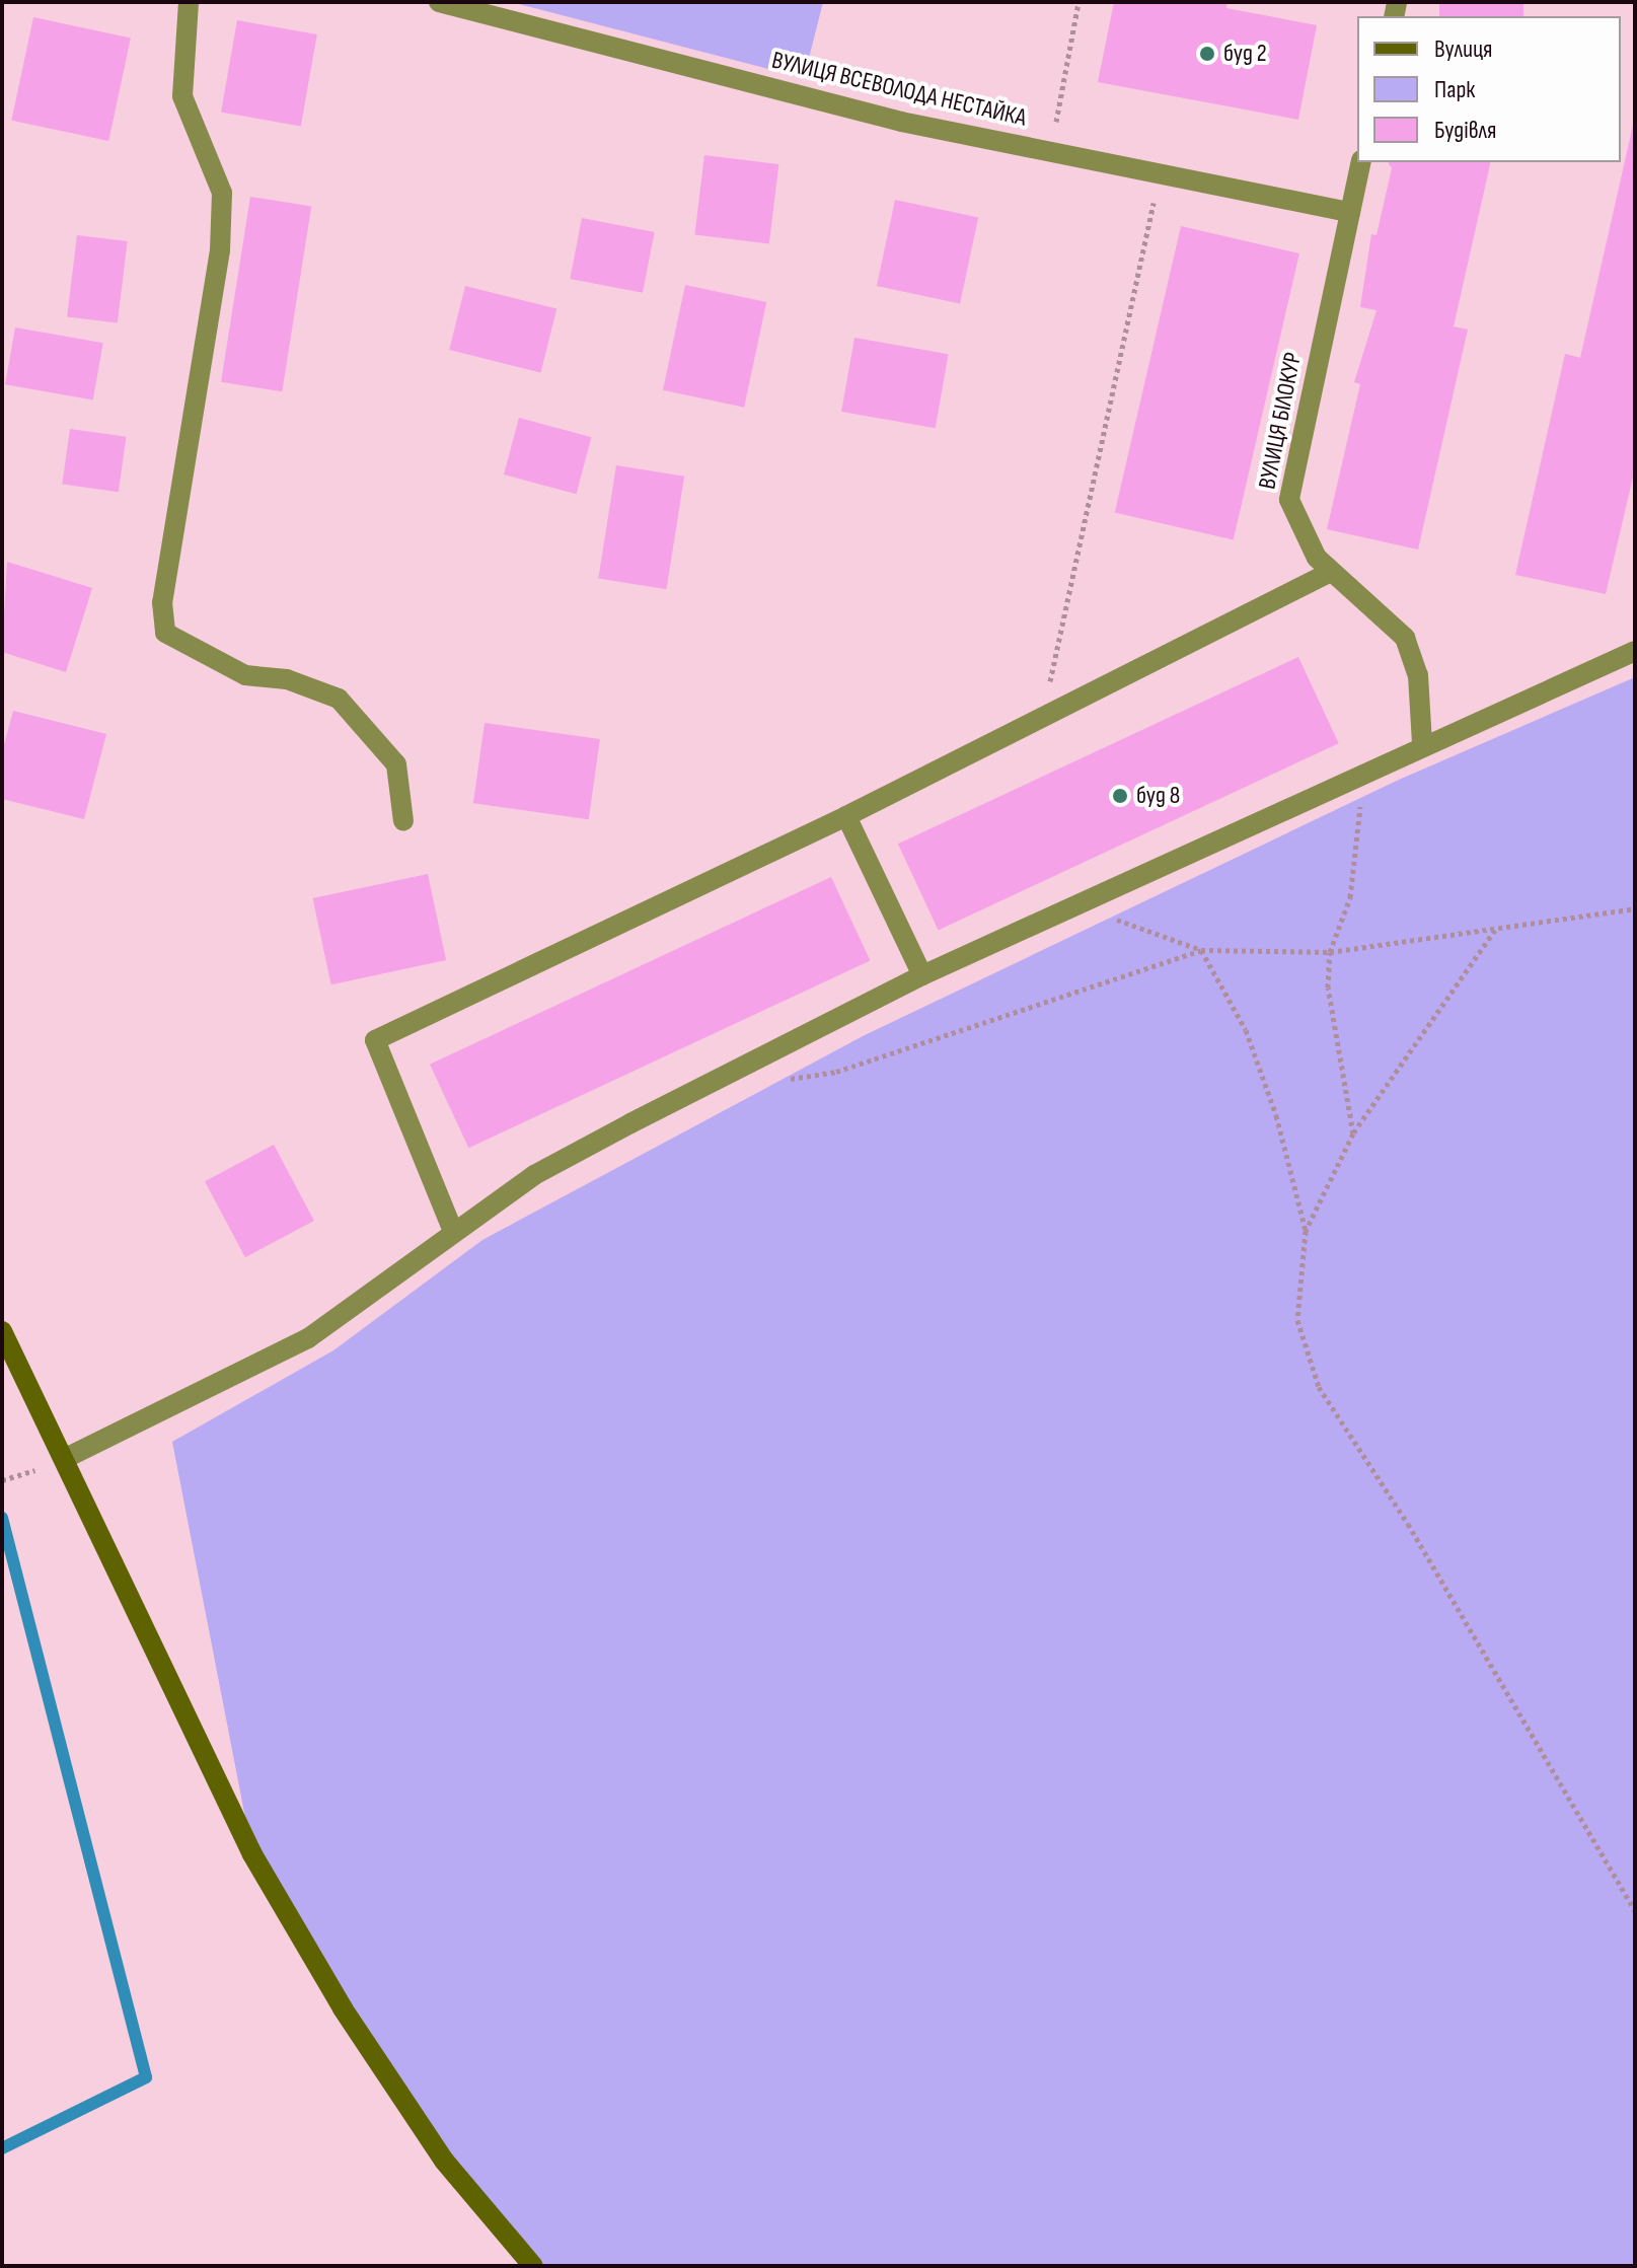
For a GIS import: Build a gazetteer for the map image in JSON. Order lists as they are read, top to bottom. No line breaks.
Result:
{"streets":{"street":["ВУЛИЦЯ ВСЕВОЛОДА НЕСТАЙКА","ВУЛИЦЯ БІЛОКУР"]},"crossings":[["ВУЛИЦЯ ВСЕВОЛОДА НЕСТАЙКА","ВУЛИЦЯ БІЛОКУР"]],"places":["буд 2","буд 8"],"legend":["Вулиця","Парк","Будівля"]}
